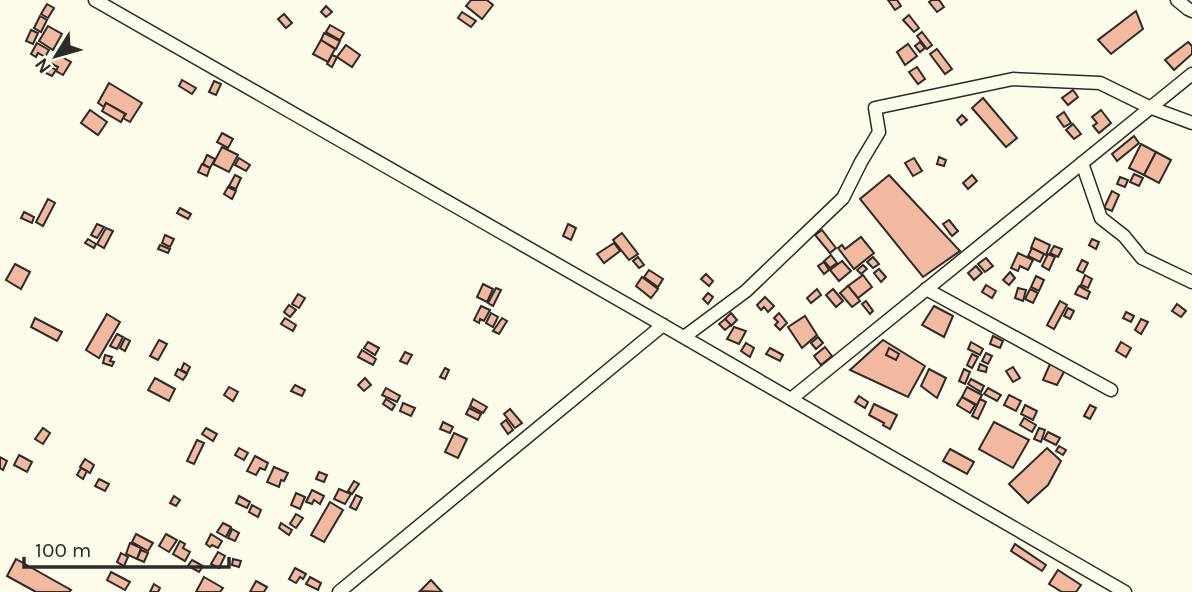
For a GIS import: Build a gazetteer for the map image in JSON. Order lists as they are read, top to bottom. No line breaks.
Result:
{"scale_bar":"100 m","north":"bottom left"}
